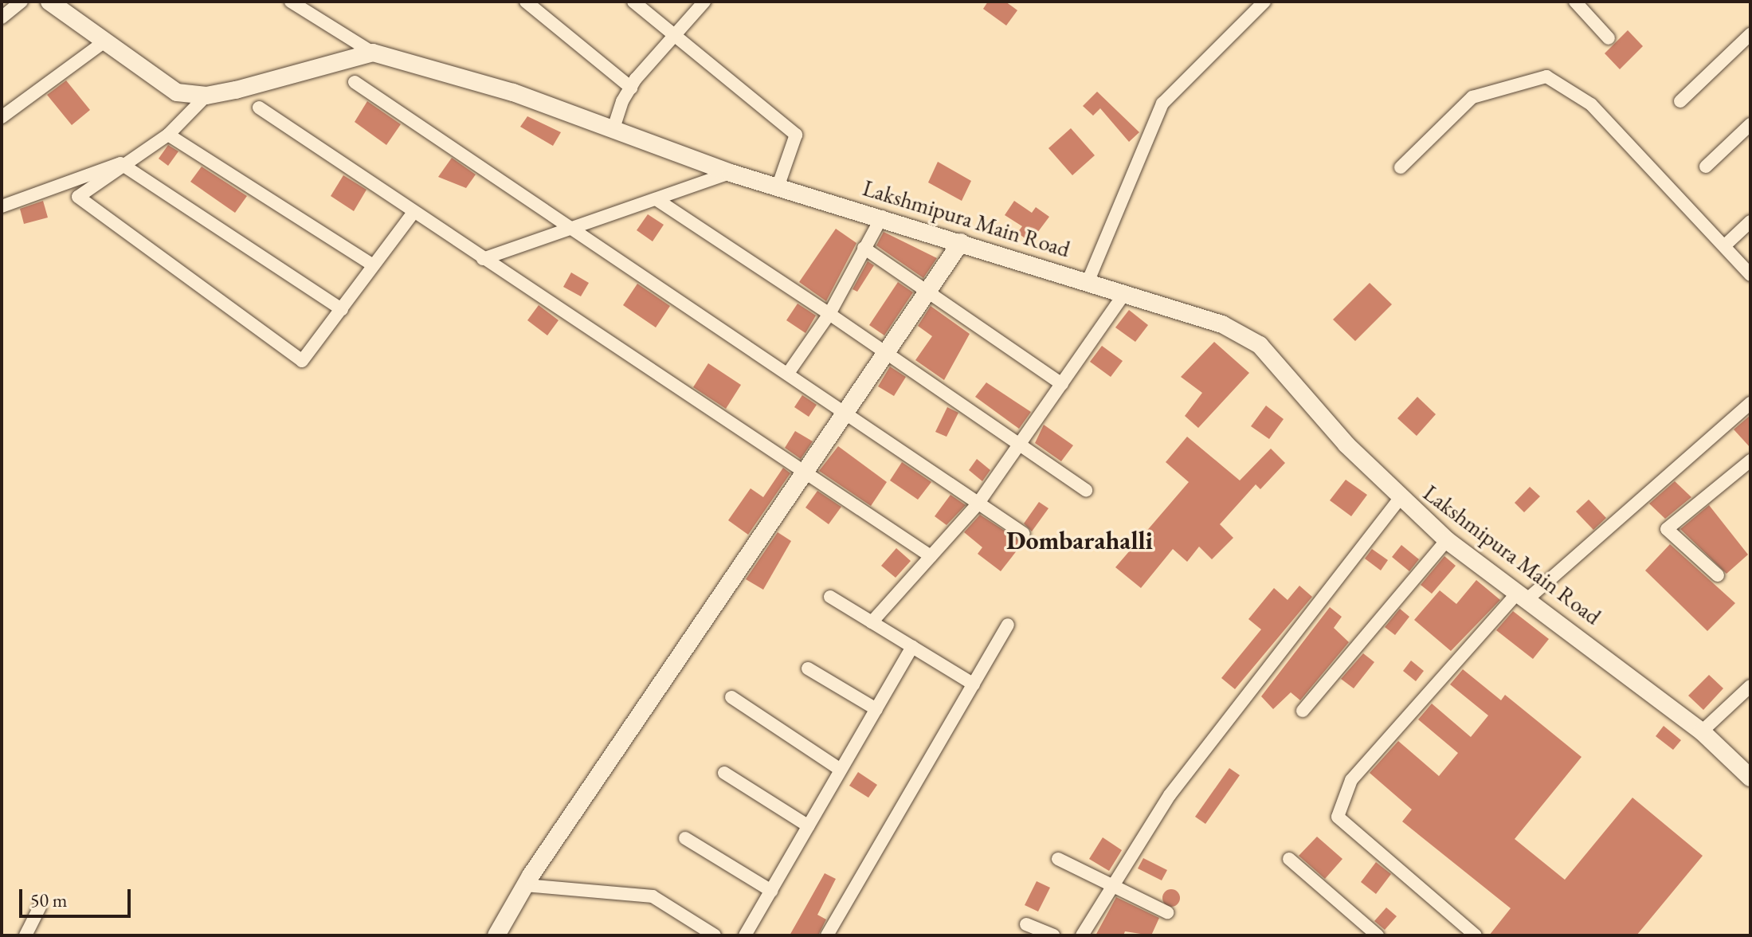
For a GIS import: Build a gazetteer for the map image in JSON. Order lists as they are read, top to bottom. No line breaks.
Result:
{"streets":{"main road":["Lakshmipura Main Road"]},"districts":["Dombarahalli"],"scale_bar":"50 m"}
